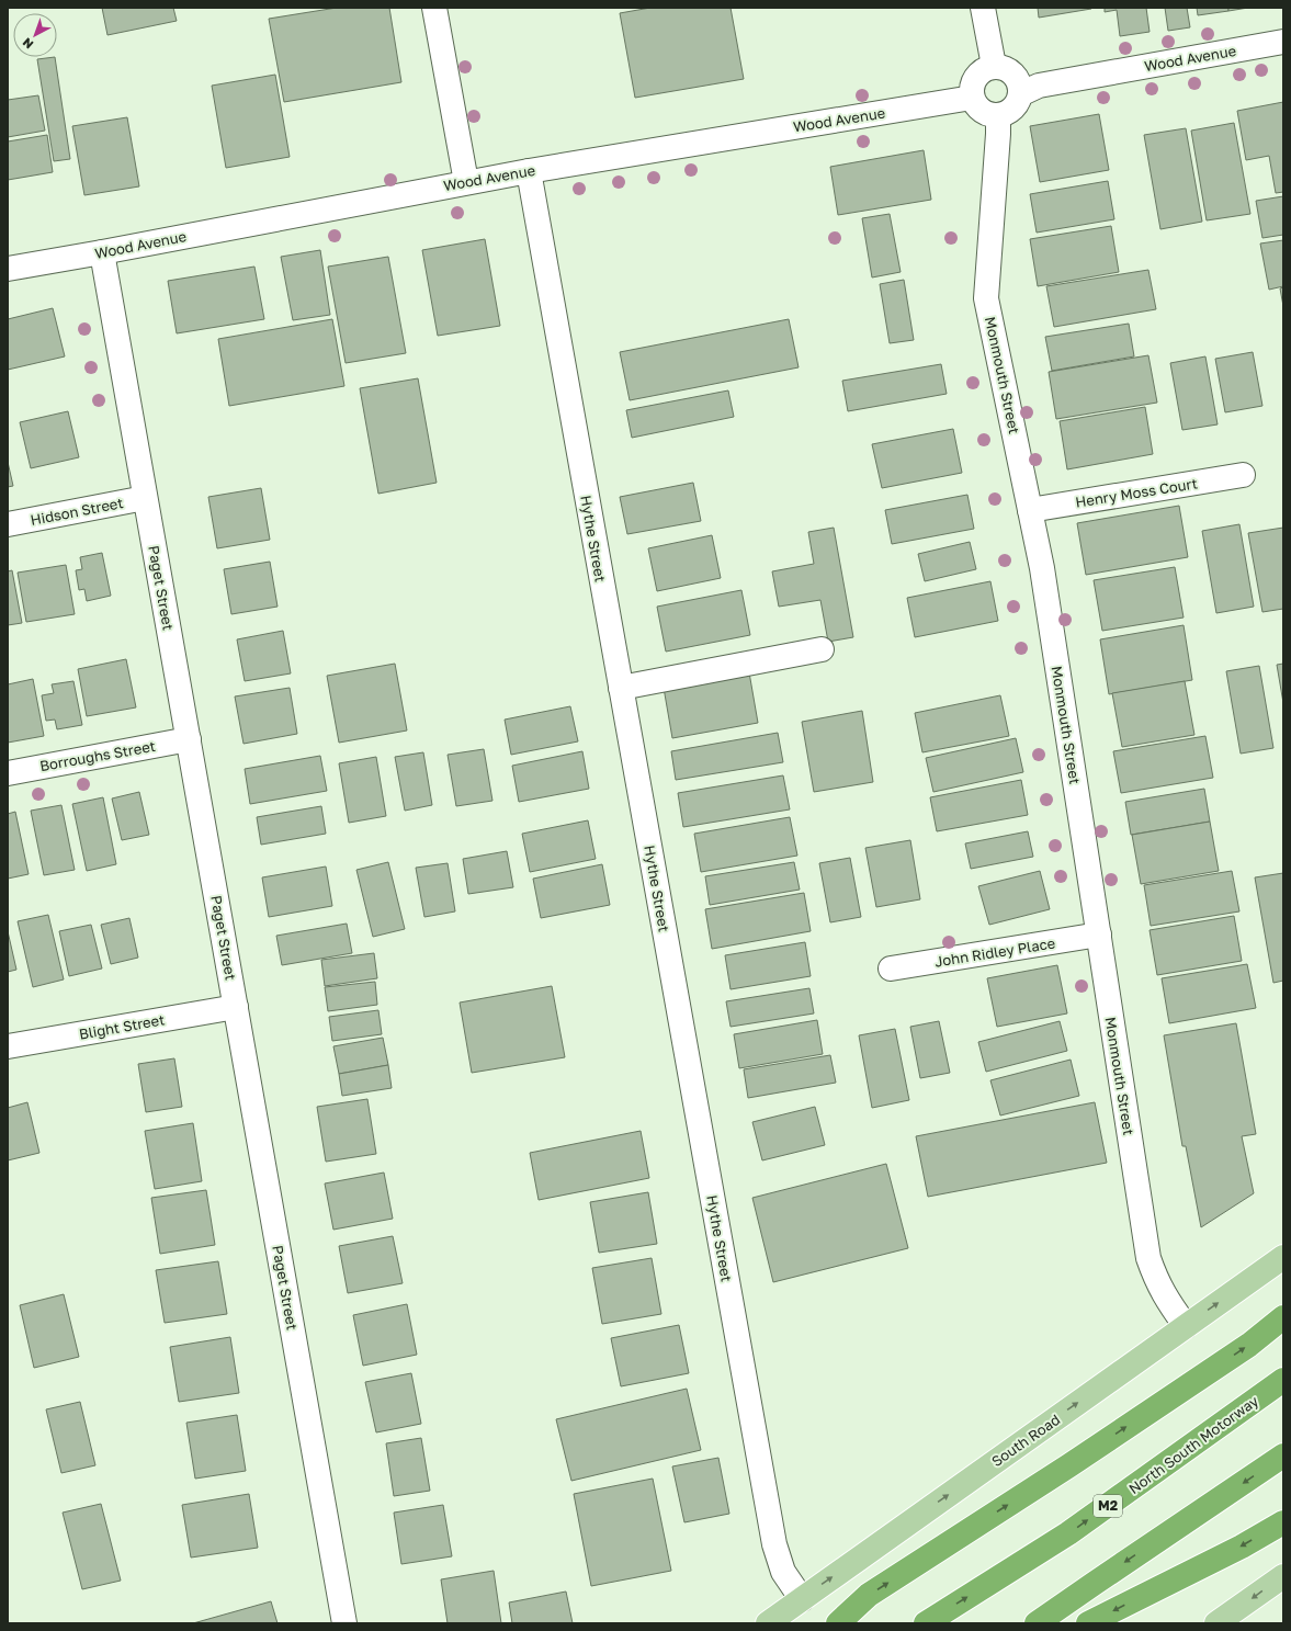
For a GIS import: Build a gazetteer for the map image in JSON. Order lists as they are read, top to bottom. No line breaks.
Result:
{"streets":{"highway":["North South Motorway","M2"],"main road":["South Road"],"street":["Wood Avenue","Monmouth Street","Henry Moss Court","Hidson Street","Hythe Street","Paget Street","Borroughs Street","John Ridley Place","Blight Street"]},"crossings":[["Wood Avenue","Monmouth Street"],["Wood Avenue","Hythe Street"],["Wood Avenue","Paget Street"],["Monmouth Street","Henry Moss Court"],["Monmouth Street","John Ridley Place"],["Monmouth Street","South Road"],["Hidson Street","Paget Street"],["Hythe Street","South Road"],["Paget Street","Borroughs Street"],["Paget Street","Blight Street"]],"one_way":["South Road"],"north":"bottom left"}
